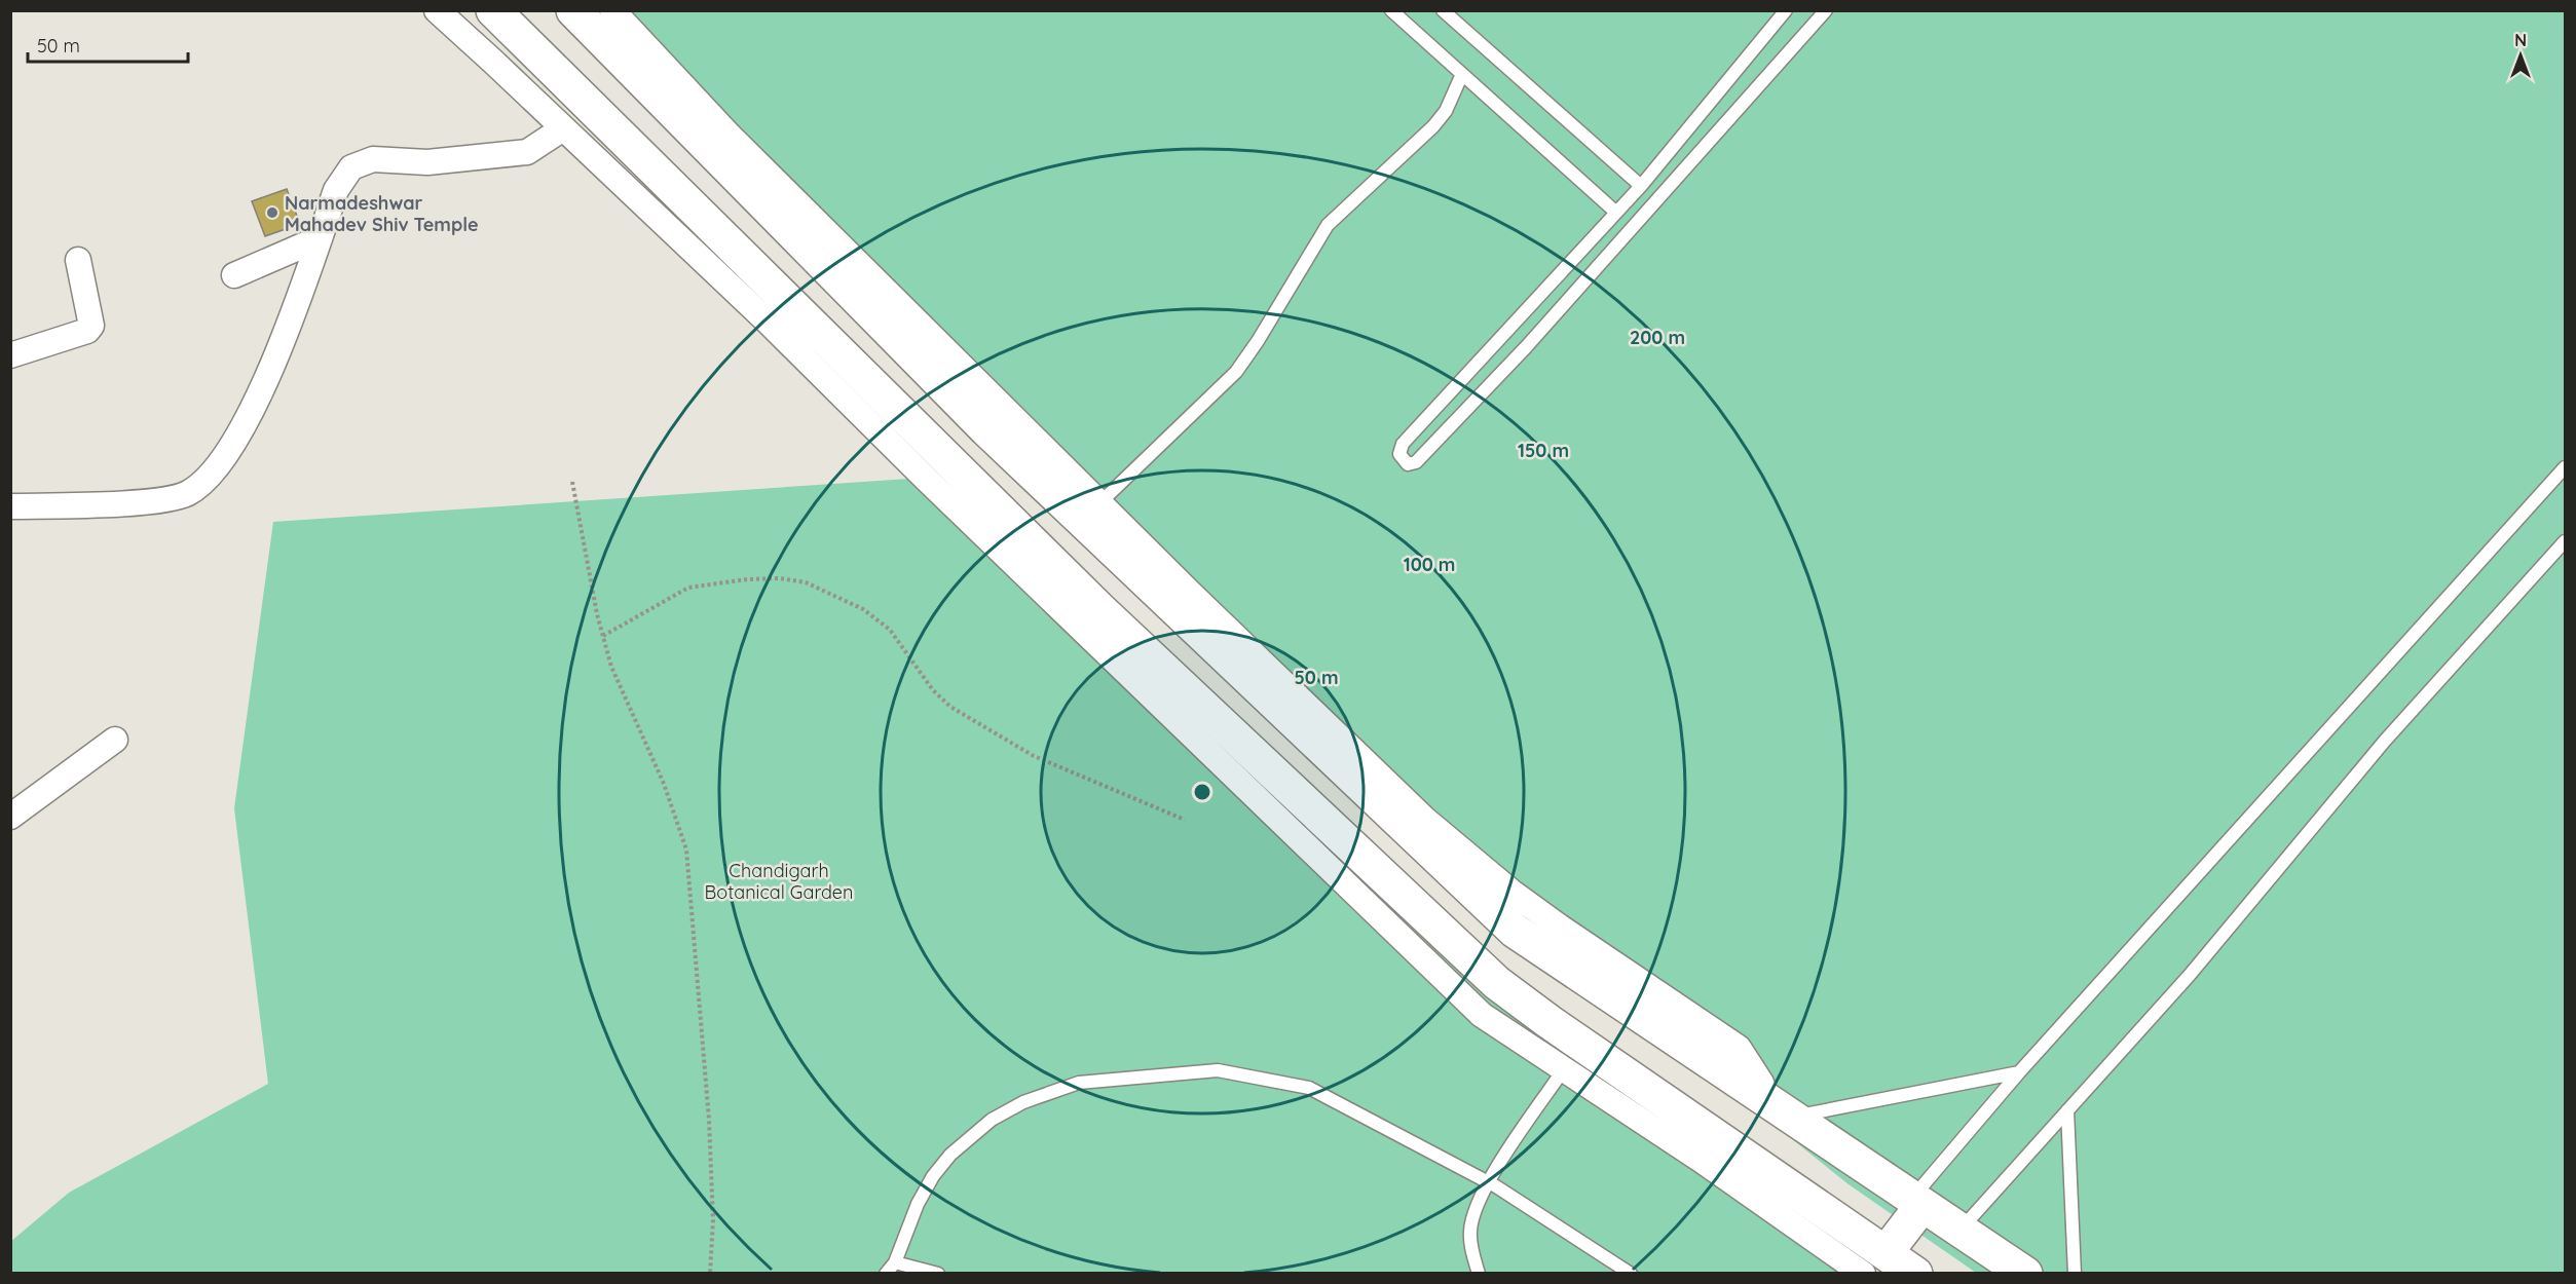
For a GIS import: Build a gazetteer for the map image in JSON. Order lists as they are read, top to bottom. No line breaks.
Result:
{"parks":["Chandigarh Botanical Garden"],"places":["Narmadeshwar Mahadev Shiv Temple"],"scale_bar":"50 m","north":"top","rings":["200 m","150 m","100 m","50 m"]}
